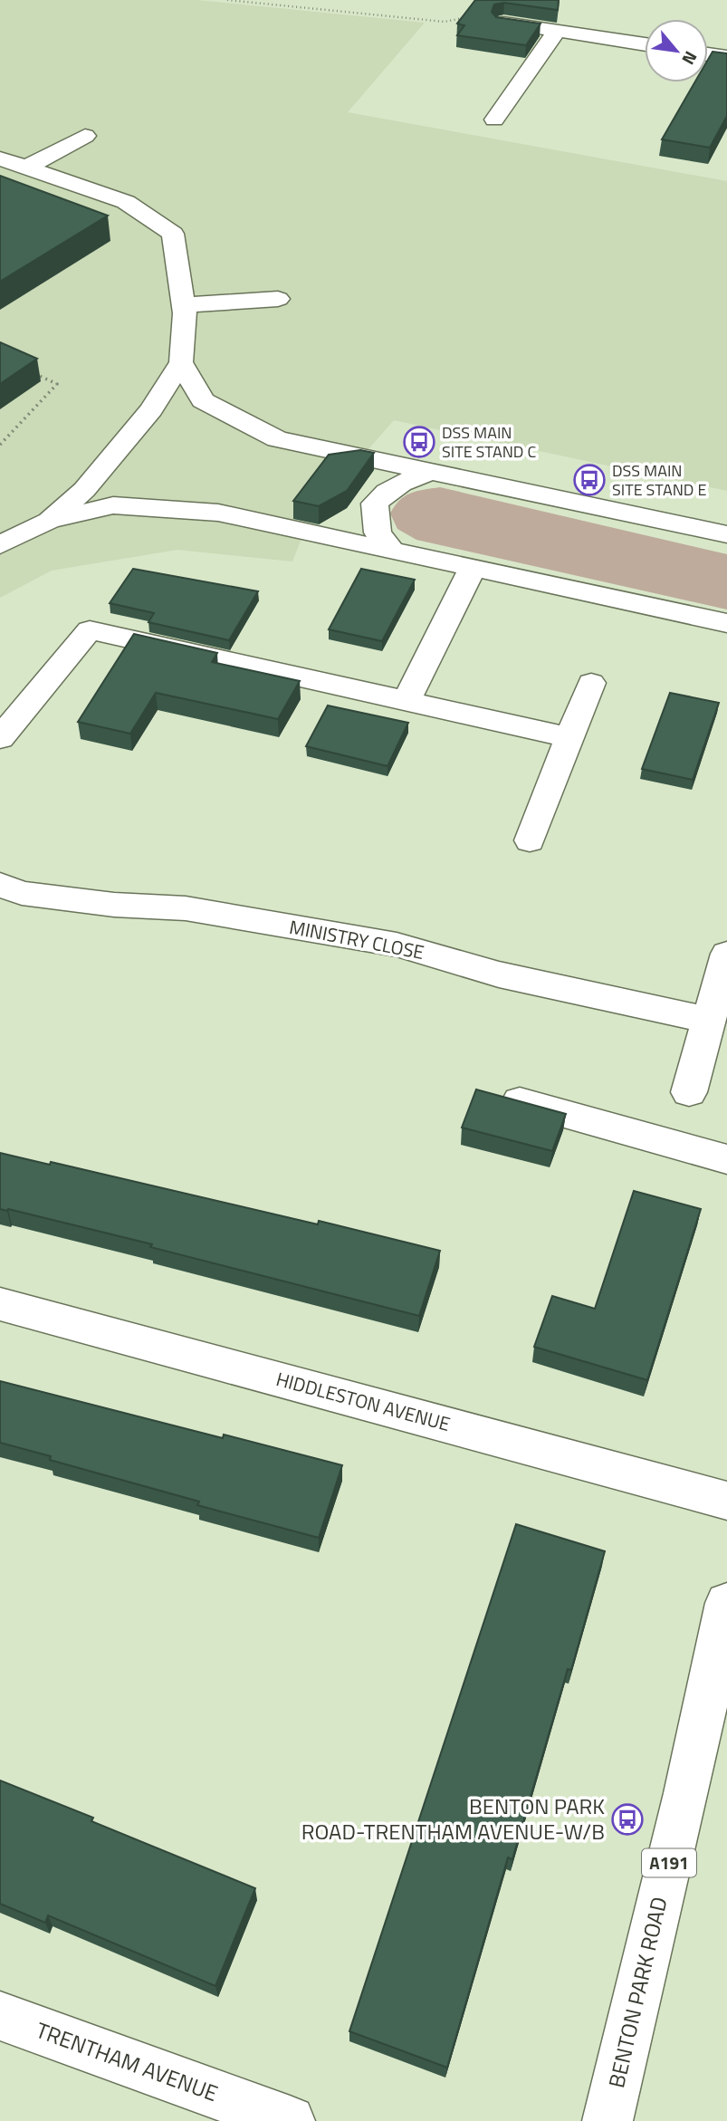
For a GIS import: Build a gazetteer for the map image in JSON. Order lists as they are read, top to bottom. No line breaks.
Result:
{"streets":{"street":["MINISTRY CLOSE","HIDDLESTON AVENUE","A191","BENTON PARK ROAD","TRENTHAM AVENUE"]},"places":{"bus stop":["DSS MAIN SITE STAND C","DSS MAIN SITE STAND E","BENTON PARK ROAD-TRENTHAM AVENUE-W/B"]},"north":"bottom right"}
